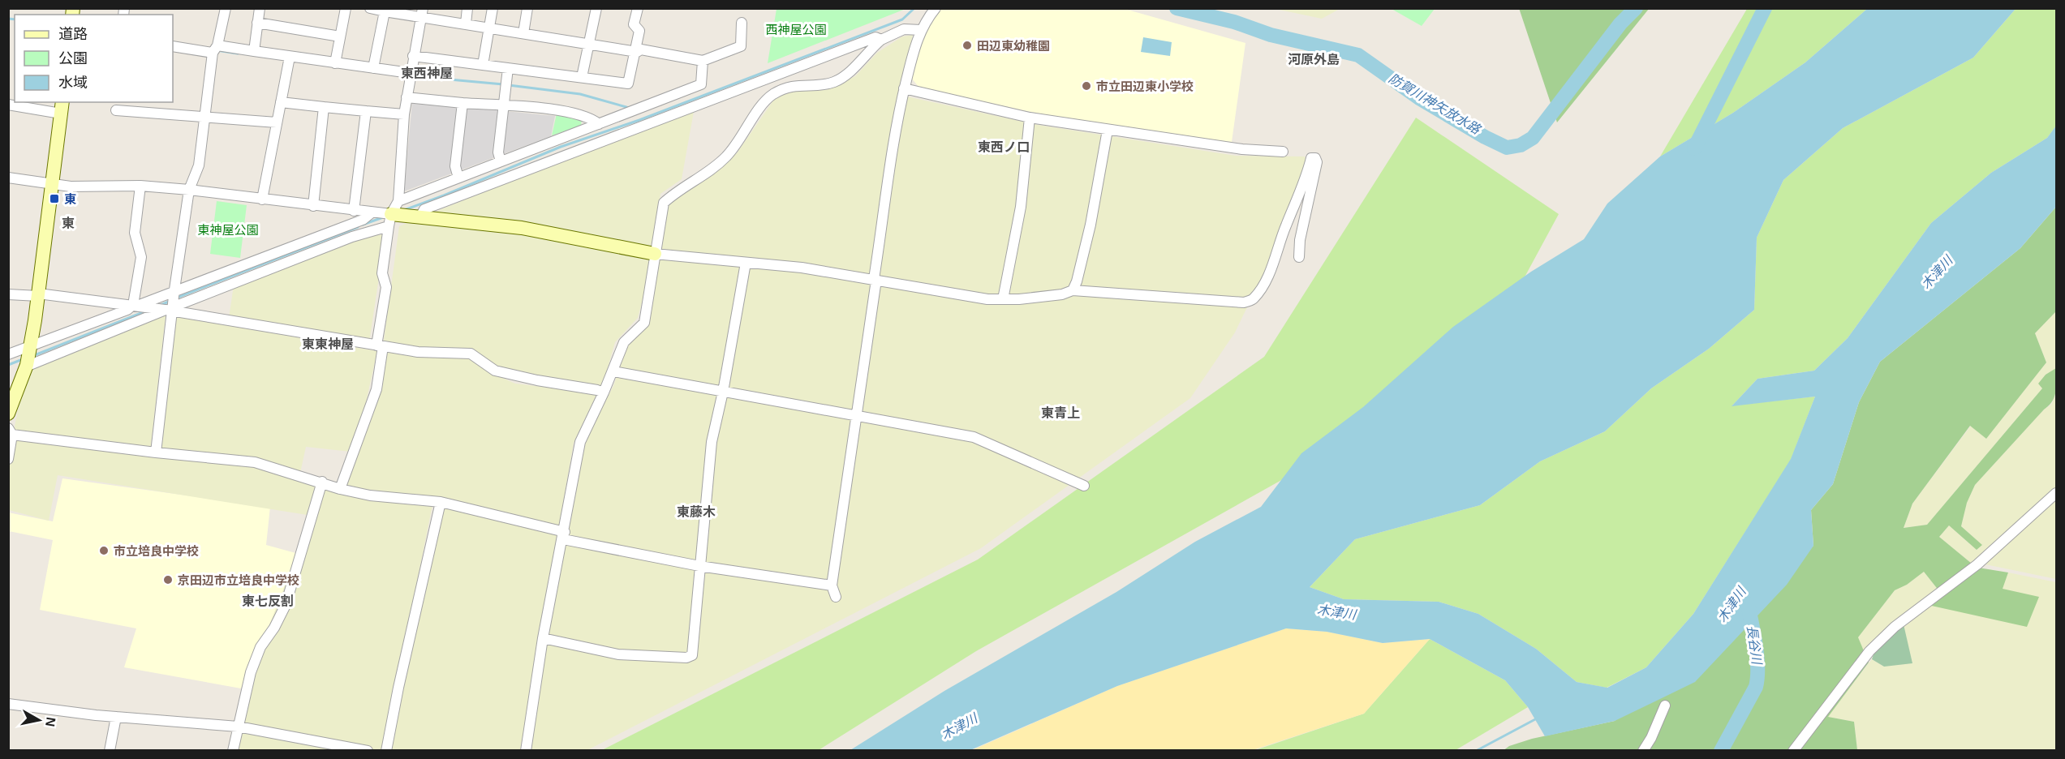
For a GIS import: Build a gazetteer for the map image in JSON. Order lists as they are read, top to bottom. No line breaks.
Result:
{"districts":["河原外島","東西神屋","東西ノ口","東","東東神屋","東青上","東藤木","東七反割"],"water":["防賀川神矢放水路","木津川","長谷川"],"parks":["西神屋公園","東神屋公園"],"places":{"other":["田辺東幼稚園","市立田辺東小学校","市立培良中学校","京田辺市立培良中学校"],"transit":["東"]},"legend":["道路","公園","水域"],"north":"right"}
